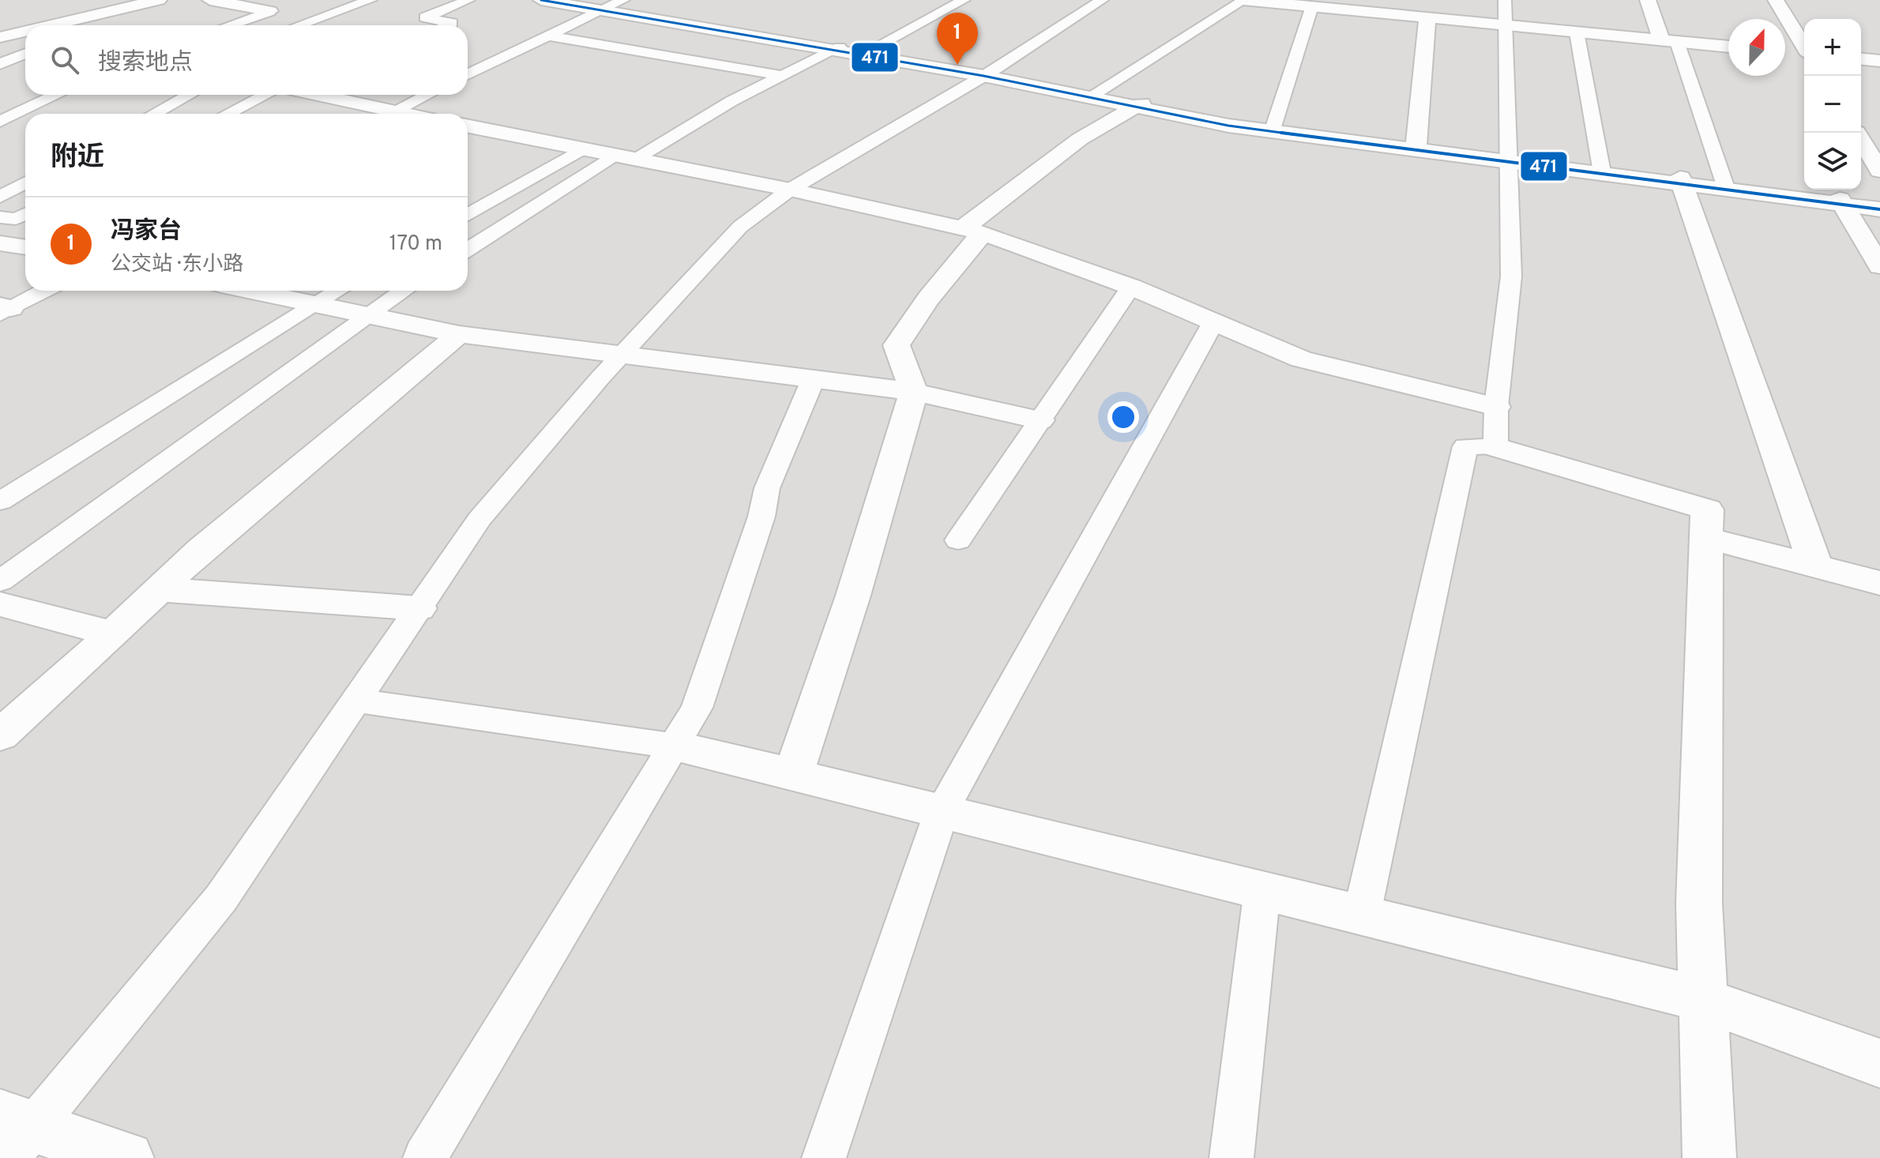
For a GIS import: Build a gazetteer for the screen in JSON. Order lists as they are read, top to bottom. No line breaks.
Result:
{"lines":["transit line 471"],"north":"top","page":{"pins":"1","map_buttons":["+","−"],"search":"搜索地点","heading":"附近","list":[{"mark":"1","name":"冯家台","note":"公交站 · 东小路","value":"170 m"}]}}
